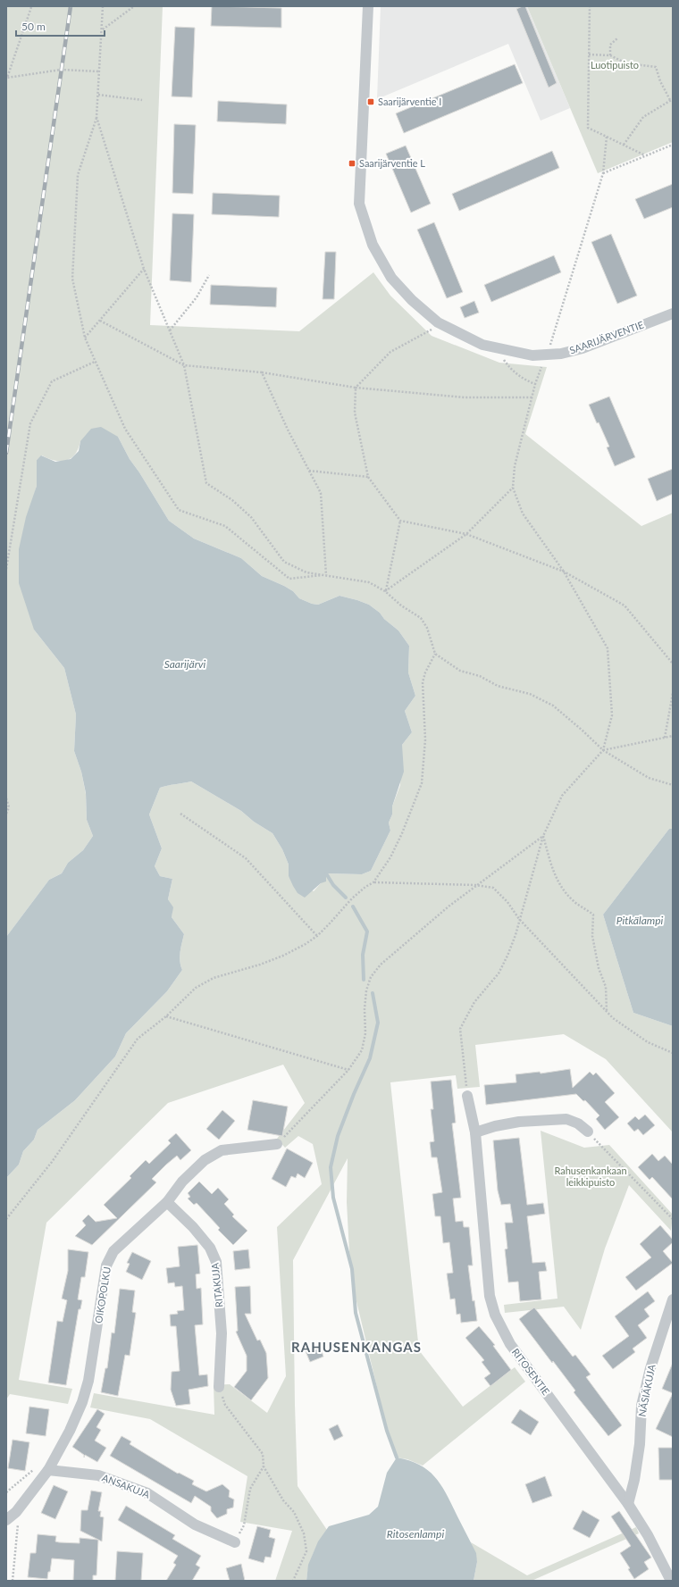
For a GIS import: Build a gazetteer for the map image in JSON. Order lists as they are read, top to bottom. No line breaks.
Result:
{"streets":{"street":["SAARIJÄRVENTIE","RITAKUJA","OIKOPOLKU","RITOSENTIE","NÄSIÄKUJA","ANSAKUJA"]},"crossings":[["RITAKUJA","OIKOPOLKU"],["OIKOPOLKU","ANSAKUJA"],["RITOSENTIE","NÄSIÄKUJA"]],"districts":["RAHUSENKANGAS"],"water":["Saarijärvi","Pitkälampi","Ritosenlampi"],"parks":["Luotipuisto","Rahusenkankaan leikkipuisto"],"places":{"transit":["Saarijärventie I","Saarijärventie L"]},"scale_bar":"50 m"}
